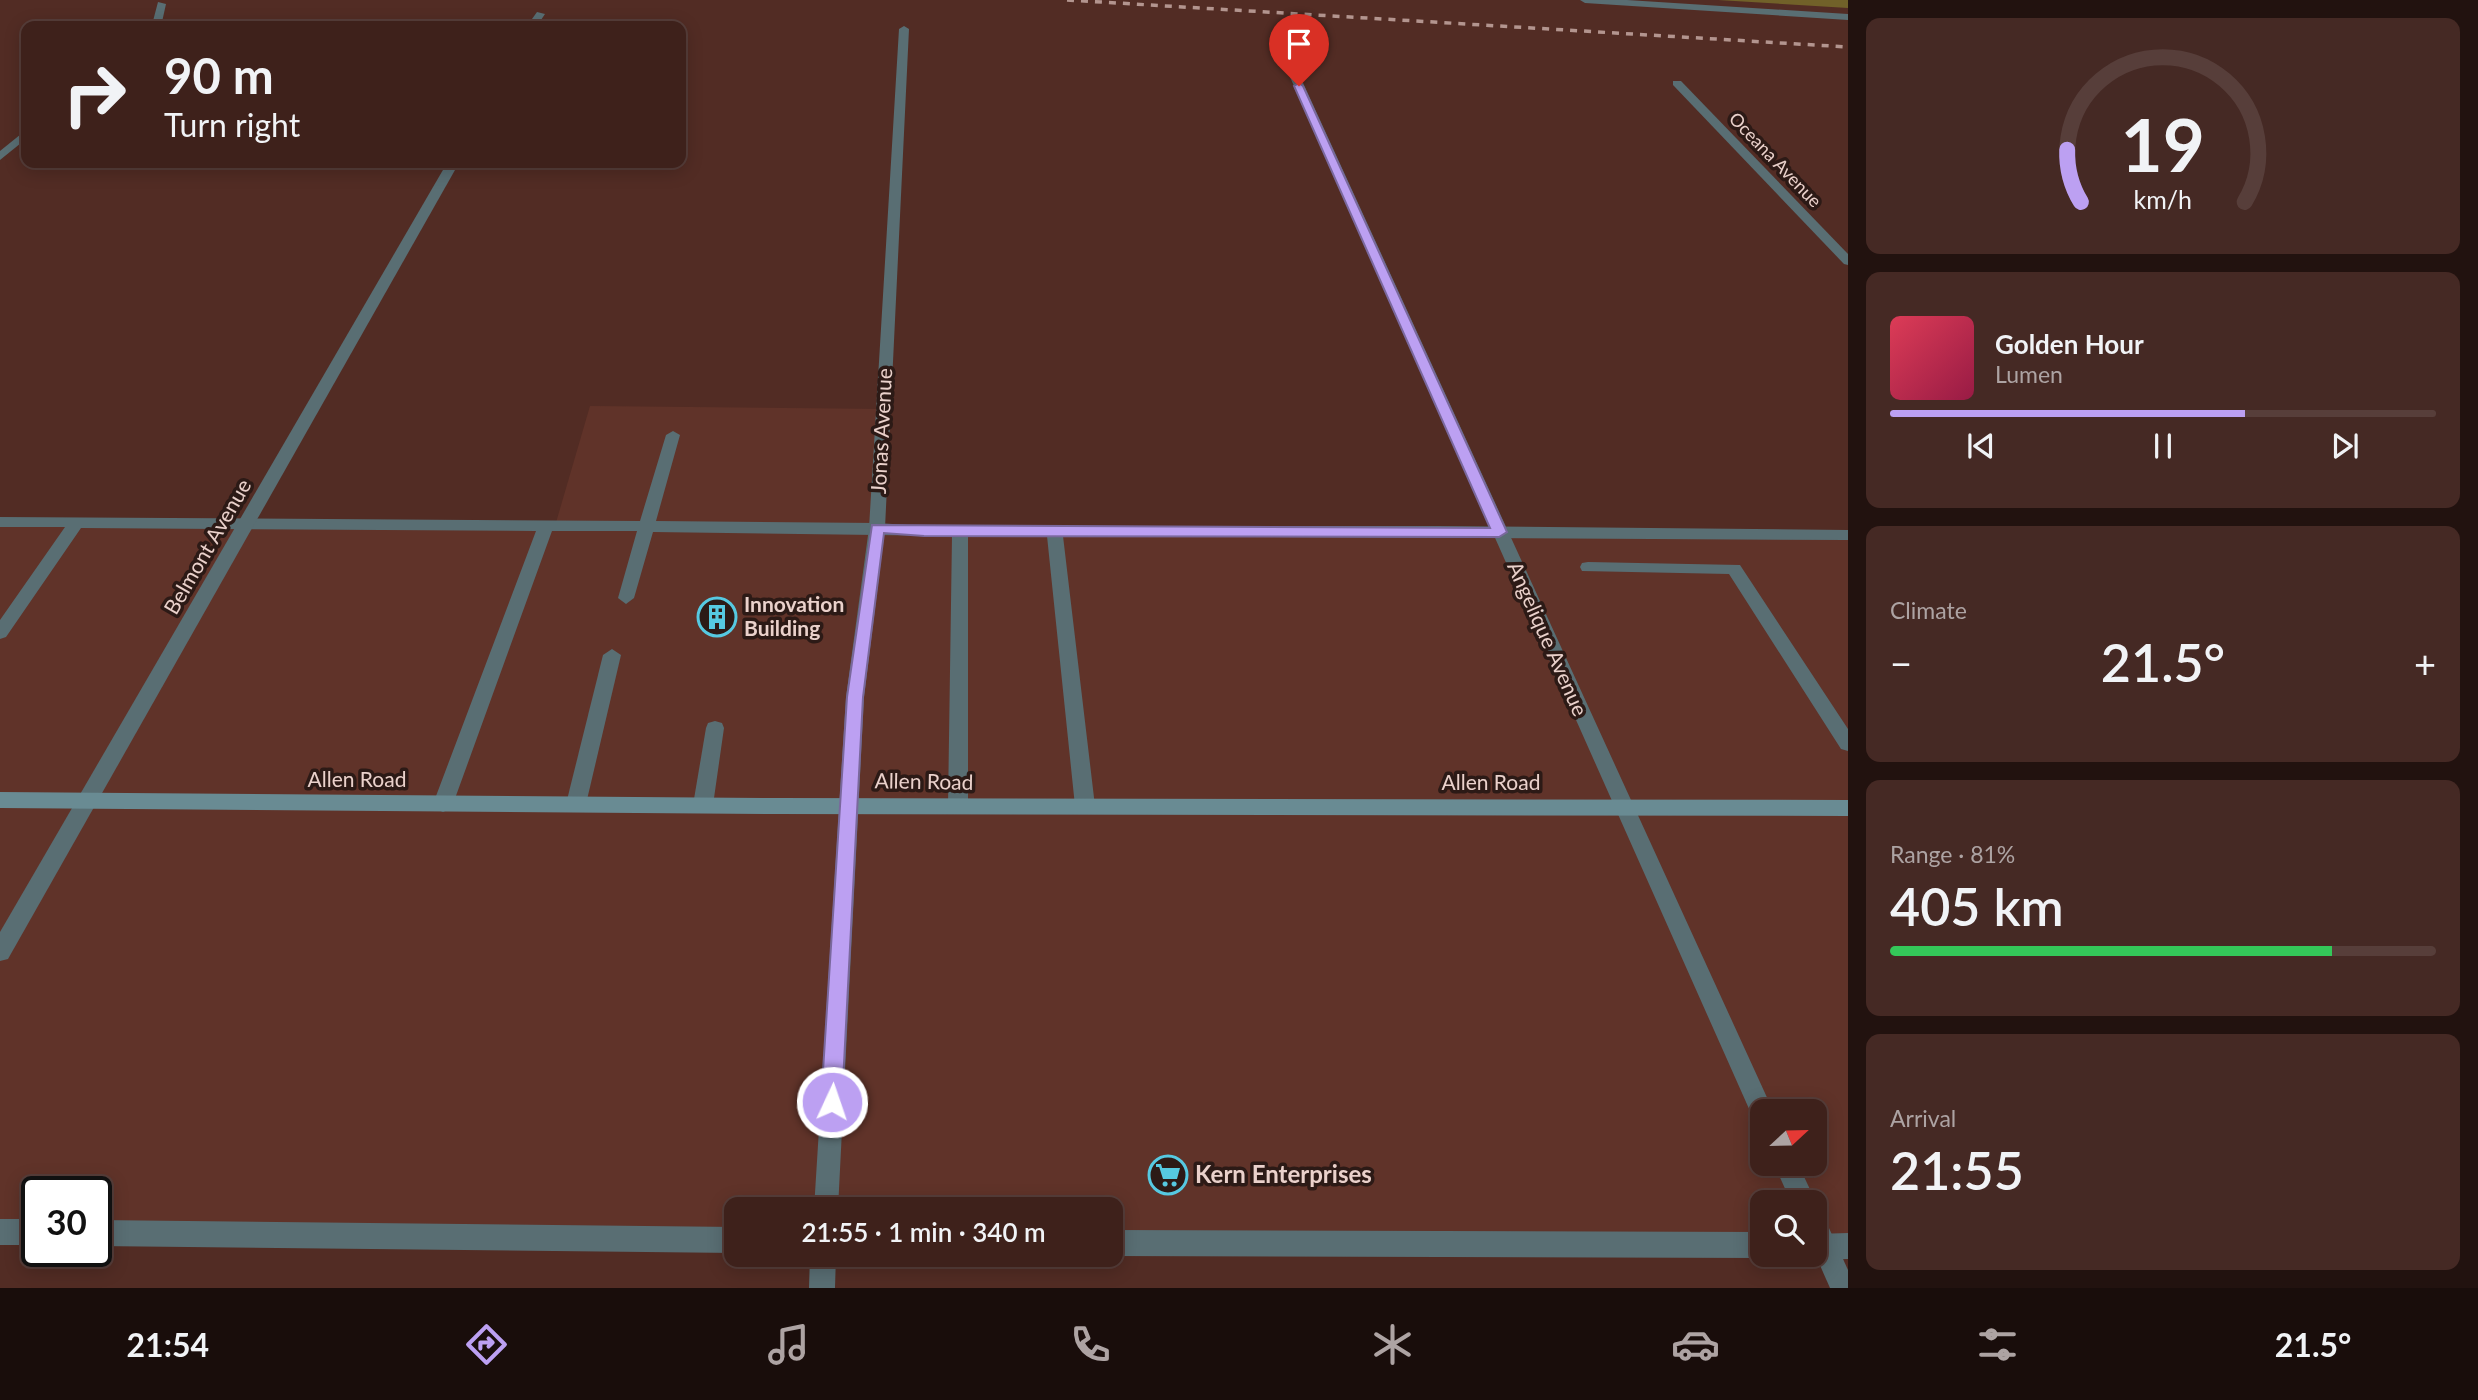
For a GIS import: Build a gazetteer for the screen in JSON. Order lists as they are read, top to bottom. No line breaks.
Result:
{"streets":{"main road":["Allen Road"],"street":["Oceana Avenue","Jonas Avenue","Belmont Avenue","Angelique Avenue"]},"crossings":[["Jonas Avenue","Allen Road"],["Belmont Avenue","Allen Road"],["Angelique Avenue","Allen Road"]],"places":{"building":["Innovation Building"],"supermarket":["Kern Enterprises"]},"north":"right","page":{"turn":["90 m","Turn right"],"song":["Golden Hour","Lumen"],"tile":["Climate",["Range · 81%","405 km"],["Arrival","21:55"]],"heat":["−","21.5°","+"],"limit":"30","trip":"21:55 · 1 min · 340 m","tabs":["21:54","21.5°"],"gauge":["19","km/h"]}}
